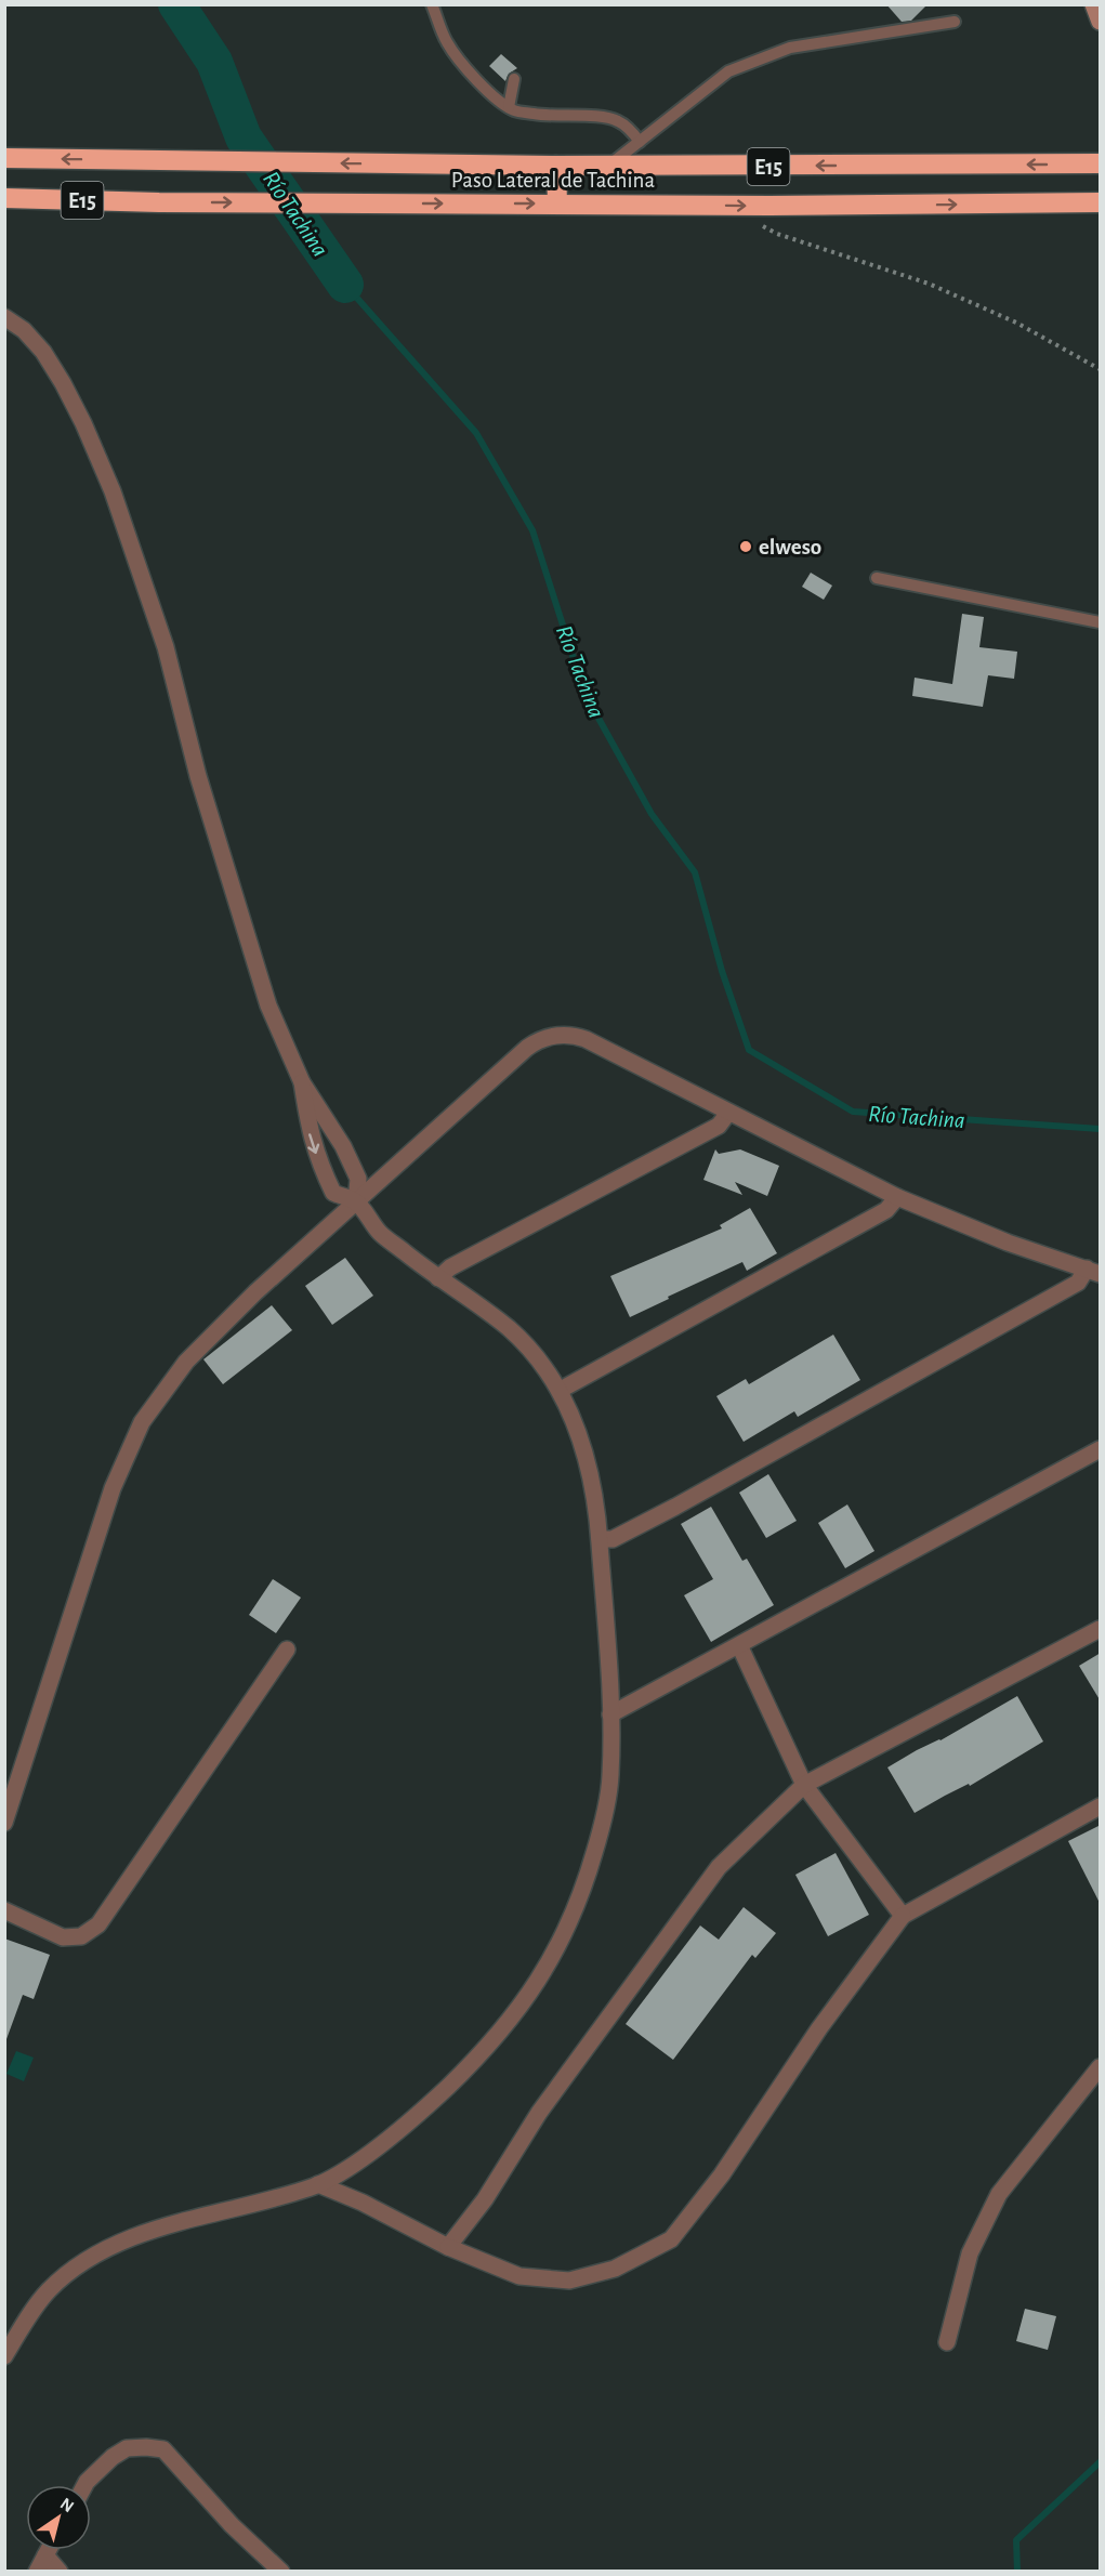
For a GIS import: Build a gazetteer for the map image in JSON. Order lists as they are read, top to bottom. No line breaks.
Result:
{"streets":{"highway":["E15","Paso Lateral de Tachina"]},"water":["Río Tachina"],"places":["elweso"],"north":"top right"}
